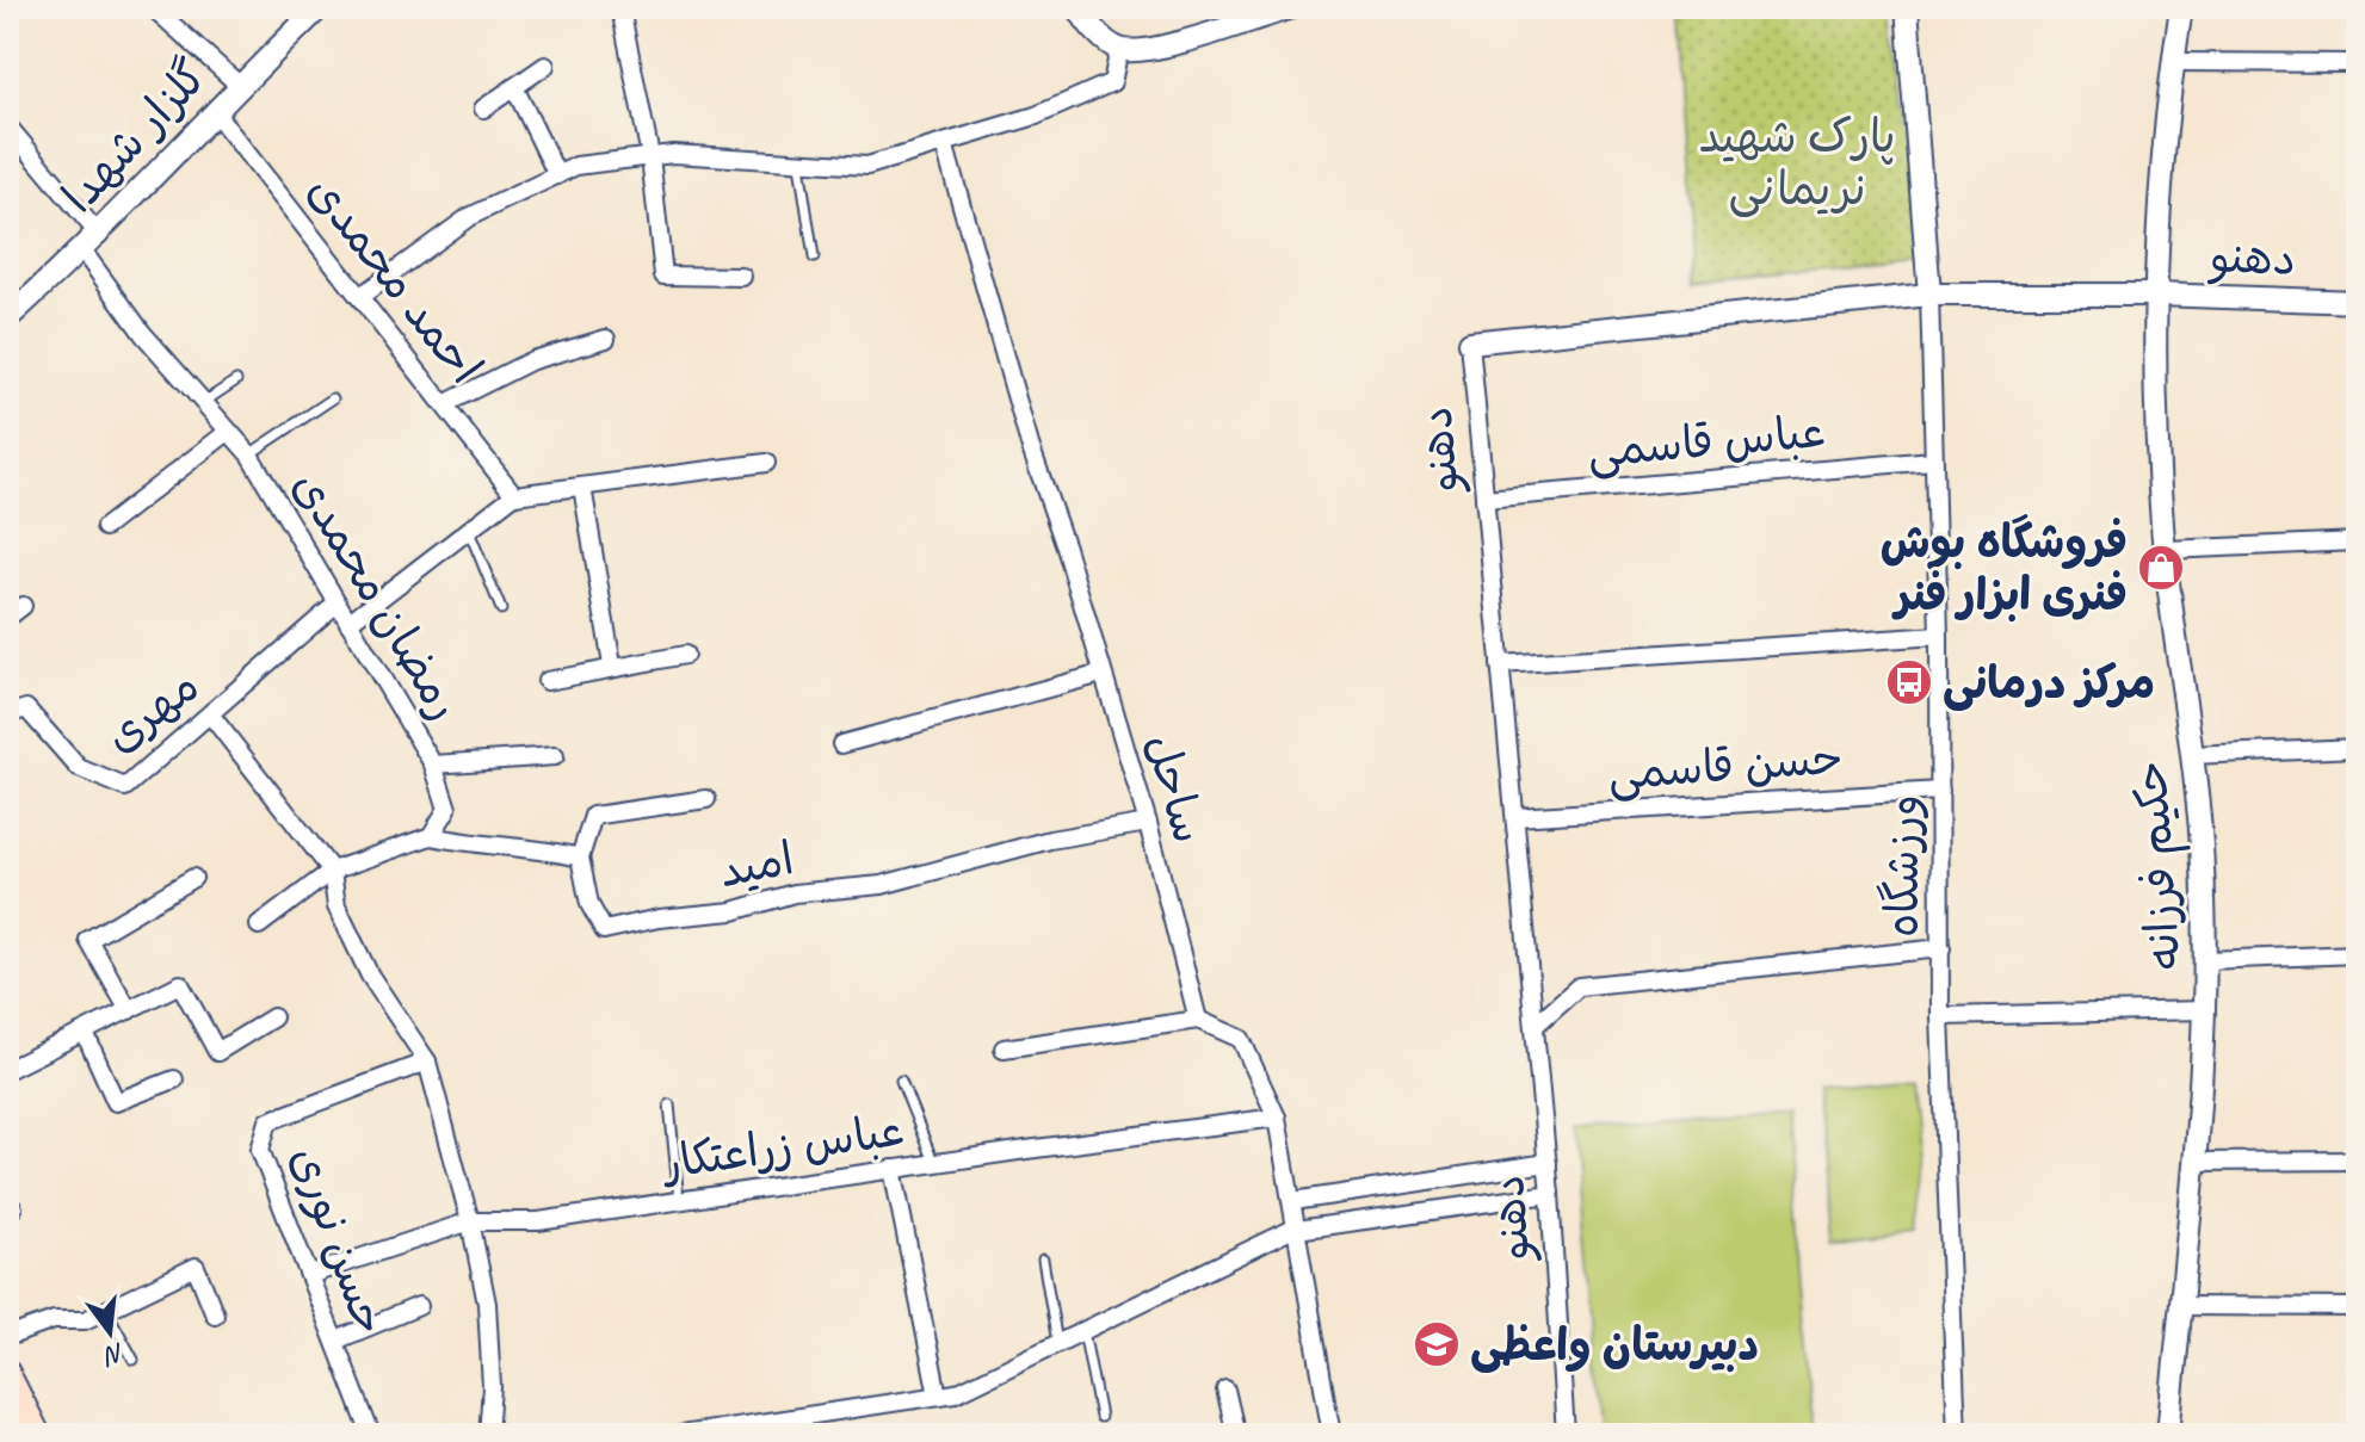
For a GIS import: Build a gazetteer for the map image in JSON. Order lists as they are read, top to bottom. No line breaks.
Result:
{"streets":{"street":["گلزار شهدا","دهنو","احمد محمدی","عباس قاسمی","رمضان محمدی","مهری","حسن قاسمی","ساحل","امید","ورزشگاه","حکیم فرزانه","عباس زراعتکار","حسن نوری"]},"crossings":[["گلزار شهدا","احمد محمدی"],["گلزار شهدا","رمضان محمدی"],["دهنو","عباس قاسمی"],["دهنو","حسن قاسمی"],["دهنو","ورزشگاه"],["دهنو","حکیم فرزانه"],["عباس قاسمی","ورزشگاه"],["رمضان محمدی","مهری"],["حسن قاسمی","ورزشگاه"],["ساحل","امید"],["عباس زراعتکار","حسن نوری"]],"parks":["پارک شهید نریمانی"],"places":{"shop":["فروشگاه بوش فنری ابزار فنر"],"bus stop":["مرکز درمانی"],"school or university":["دبیرستان واعظی"]},"north":"bottom"}
